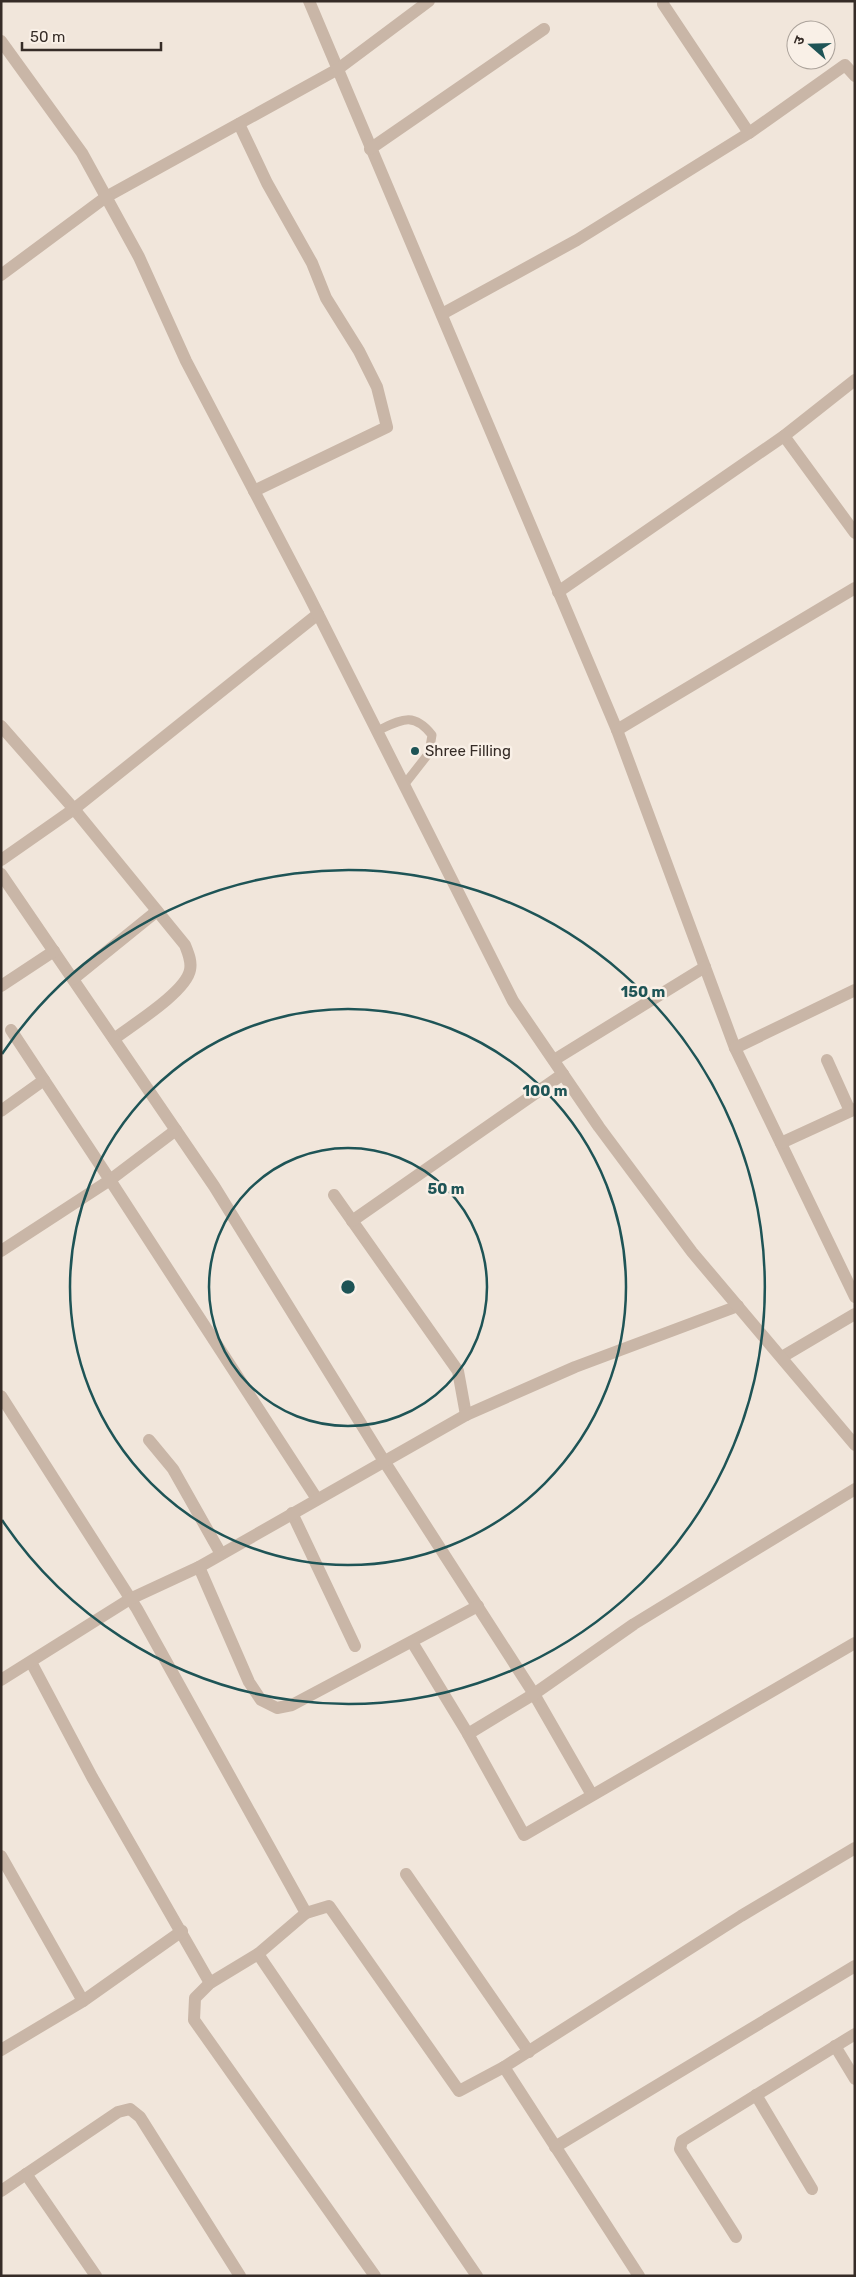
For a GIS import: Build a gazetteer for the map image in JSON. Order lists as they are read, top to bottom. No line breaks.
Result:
{"places":["Shree Filling"],"scale_bar":"50 m","north":"left","rings":["150 m","100 m","50 m"]}
